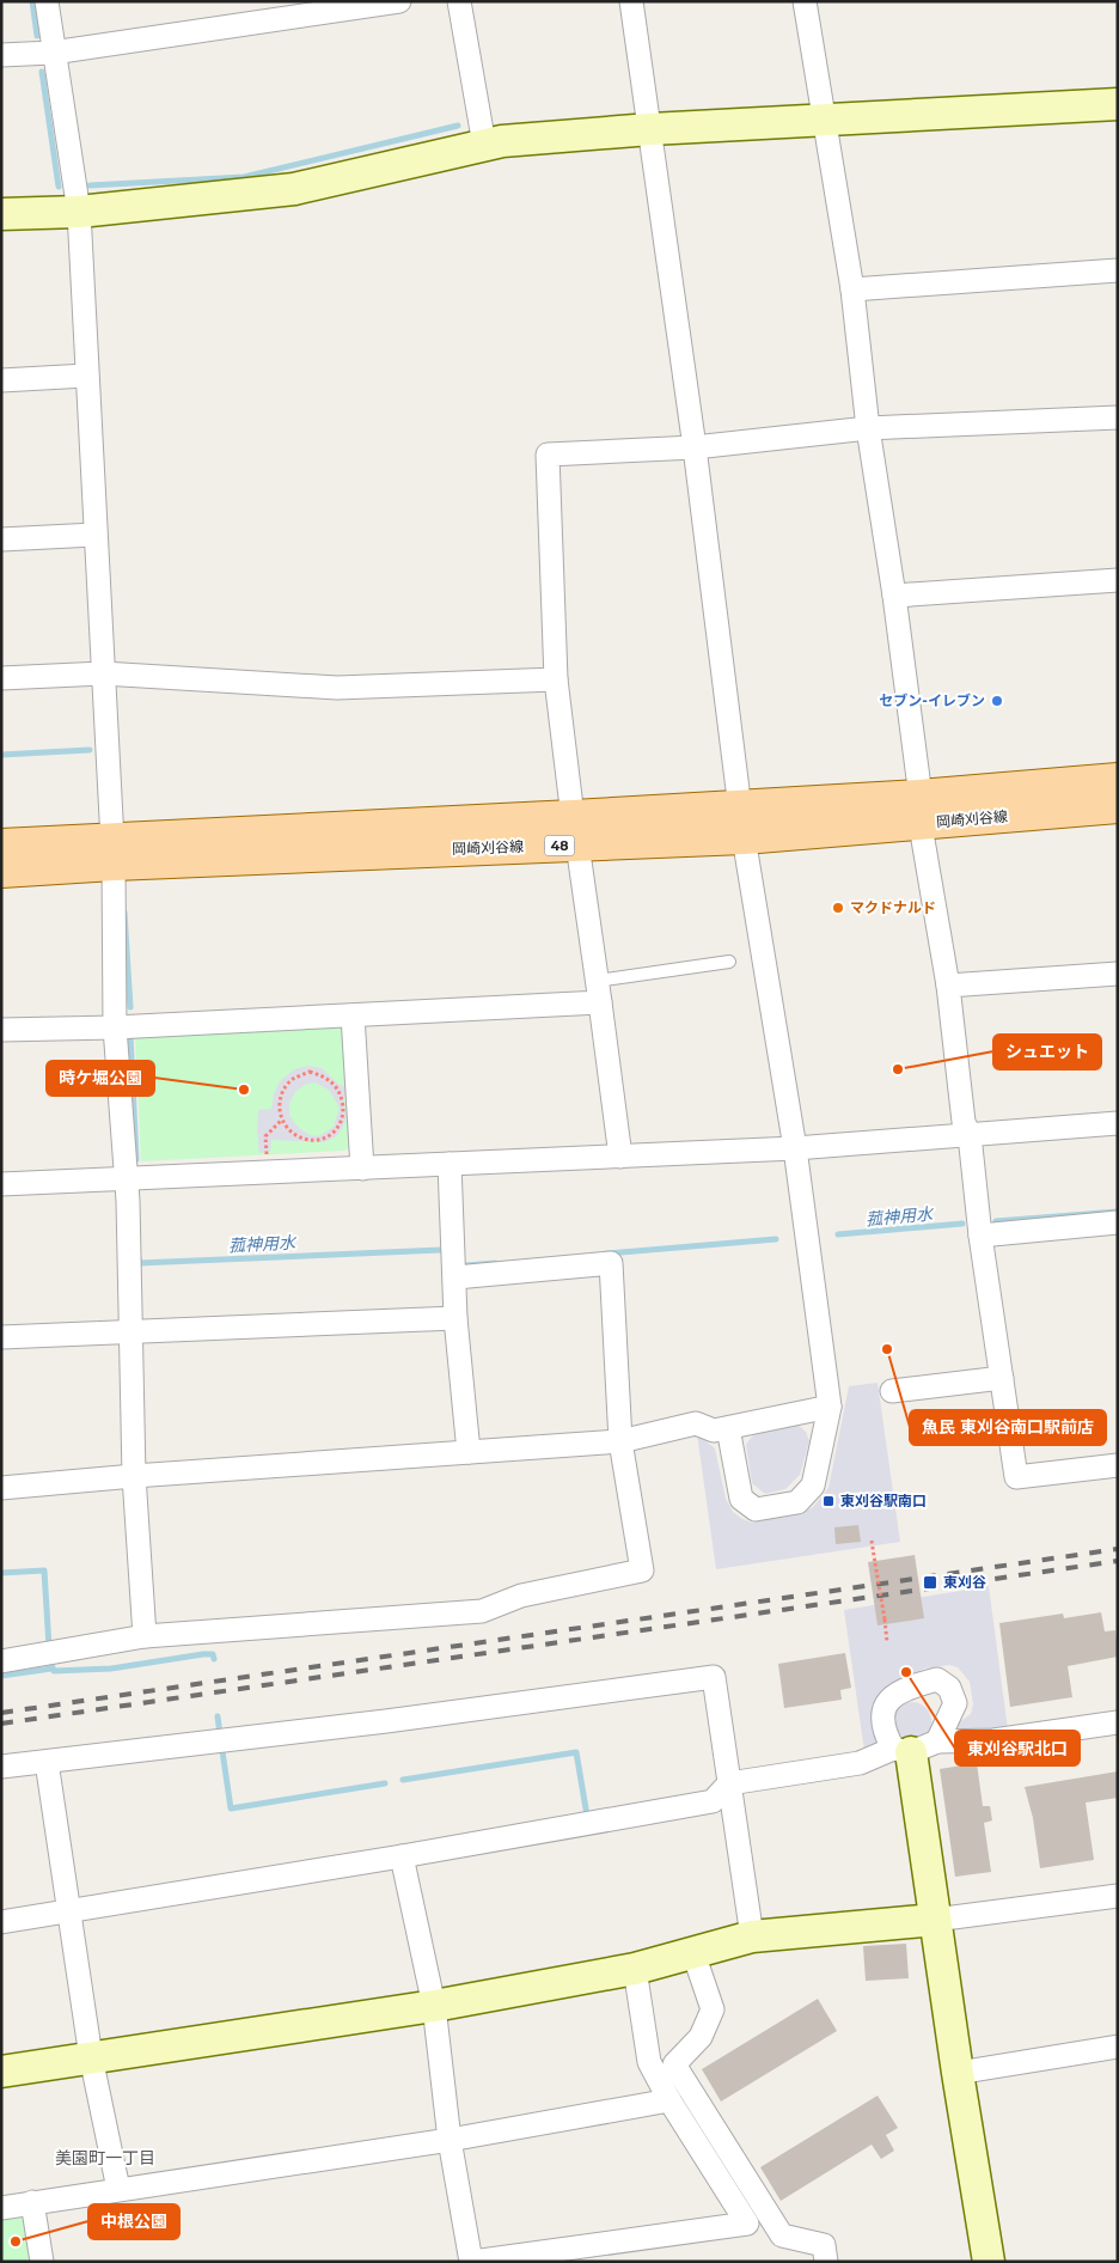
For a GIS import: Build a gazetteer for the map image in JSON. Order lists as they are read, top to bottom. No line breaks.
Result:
{"streets":{"main road":["岡崎刈谷線","48"]},"districts":["美園町一丁目"],"water":["菰神用水"],"places":{"other":["セブン-イレブン","マクドナルド","シュエット","時ケ堀公園","魚民 東刈谷南口駅前店","東刈谷駅北口","中根公園"],"transit":["東刈谷駅南口","東刈谷"]}}
